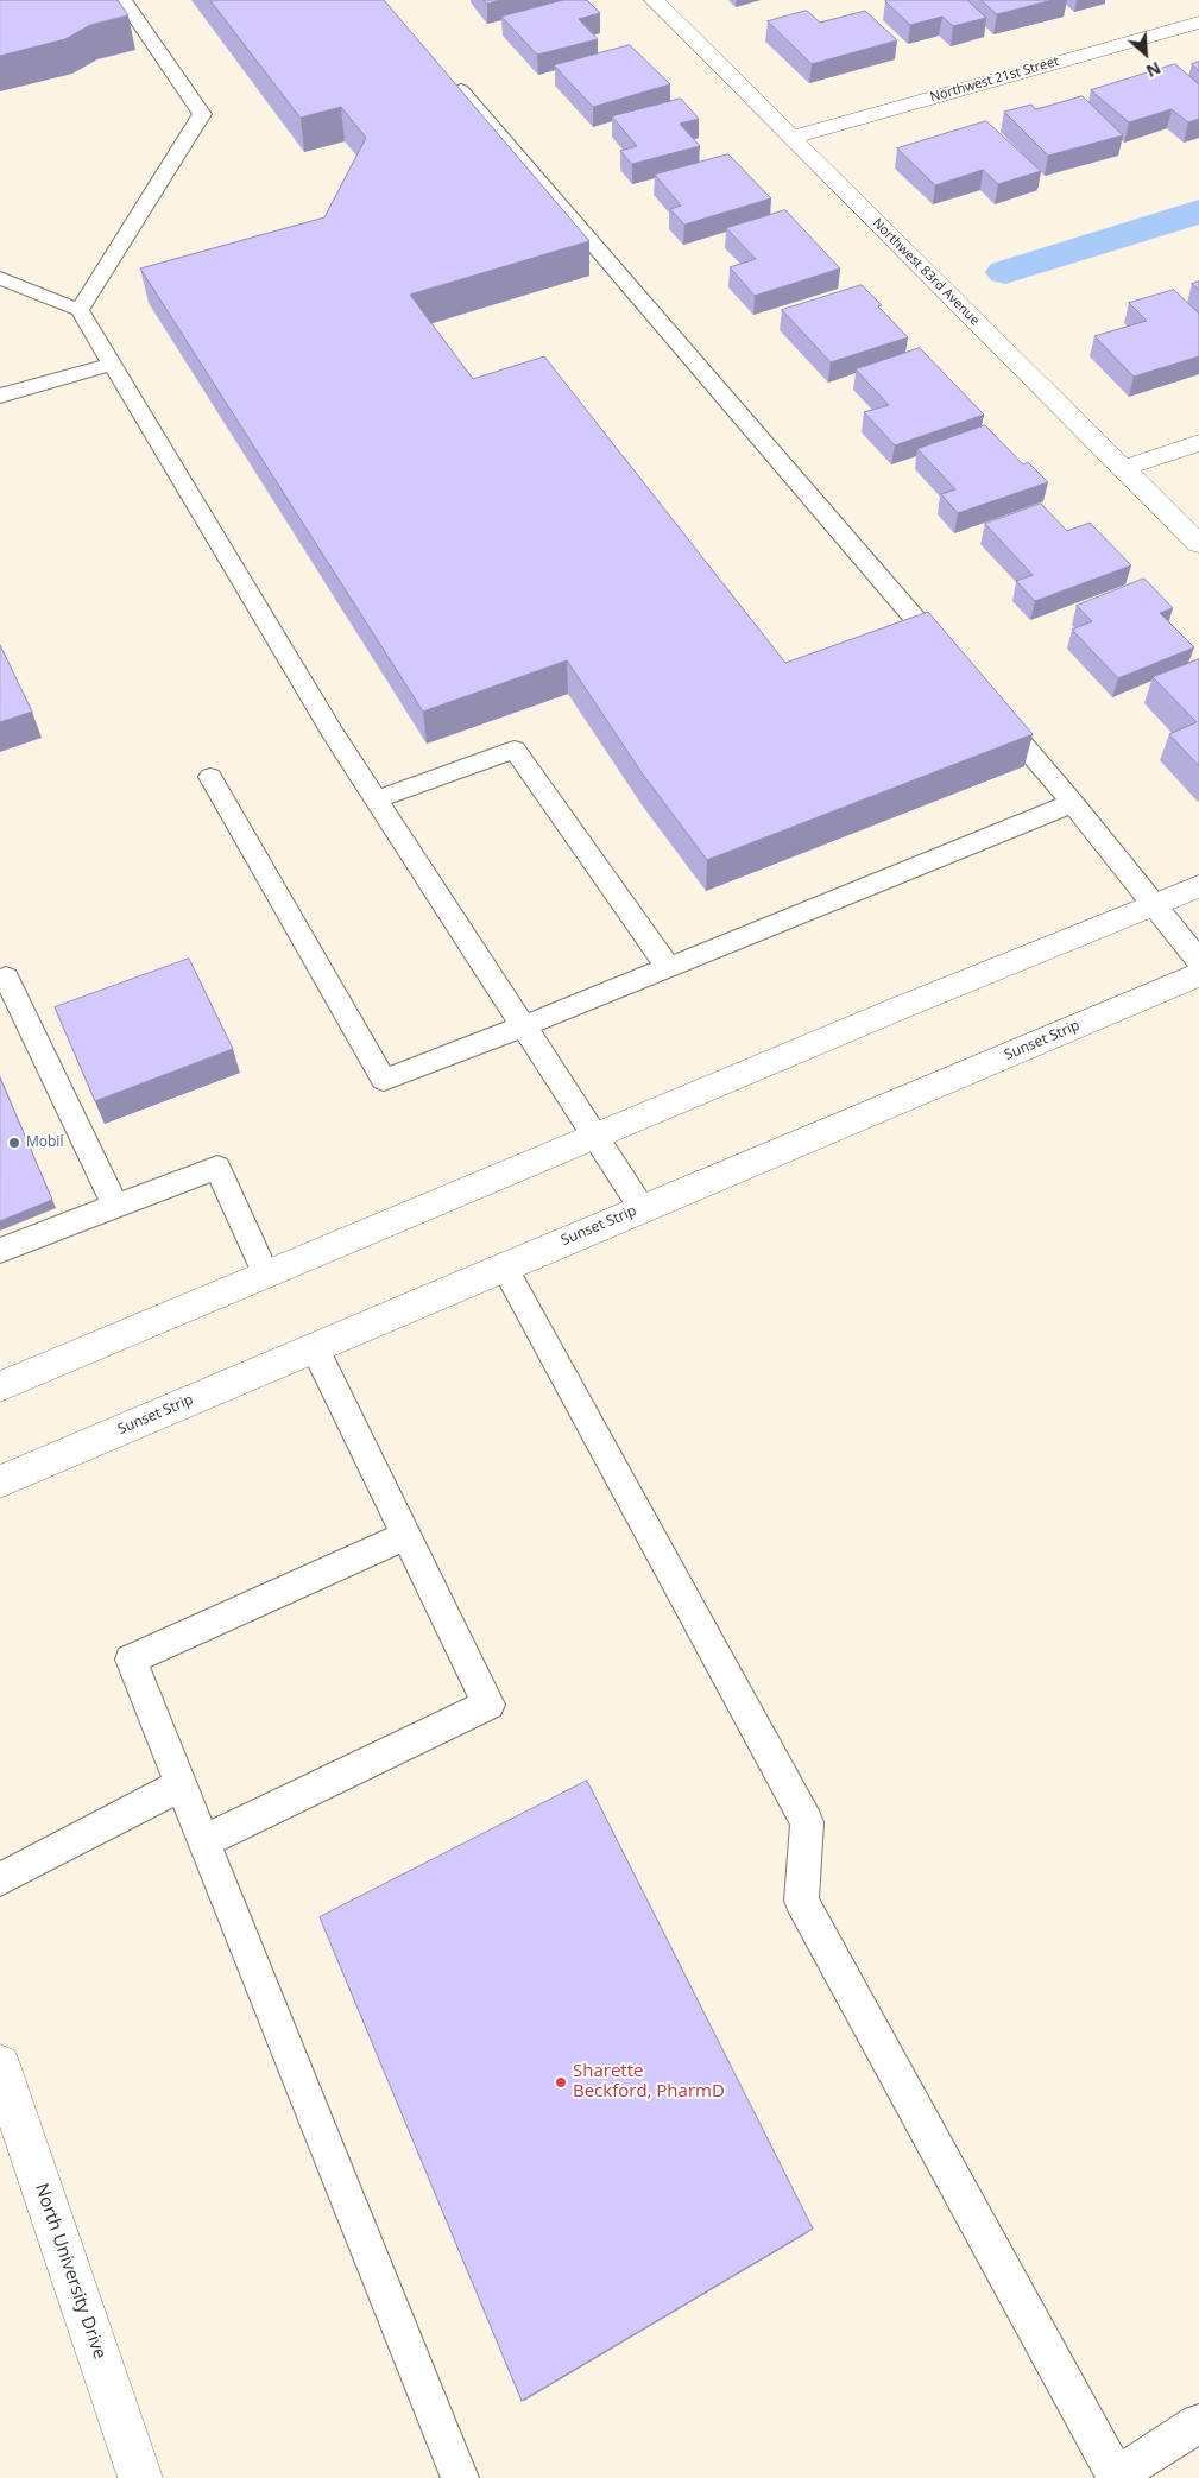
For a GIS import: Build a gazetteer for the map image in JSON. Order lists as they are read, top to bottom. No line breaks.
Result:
{"streets":{"street":["Northwest 21st Street","Northwest 83rd Avenue","Sunset Strip","North University Drive"]},"crossings":[["Northwest 21st Street","Northwest 83rd Avenue"]],"places":["Mobil","Sharette Beckford, PharmD"],"north":"bottom right"}
